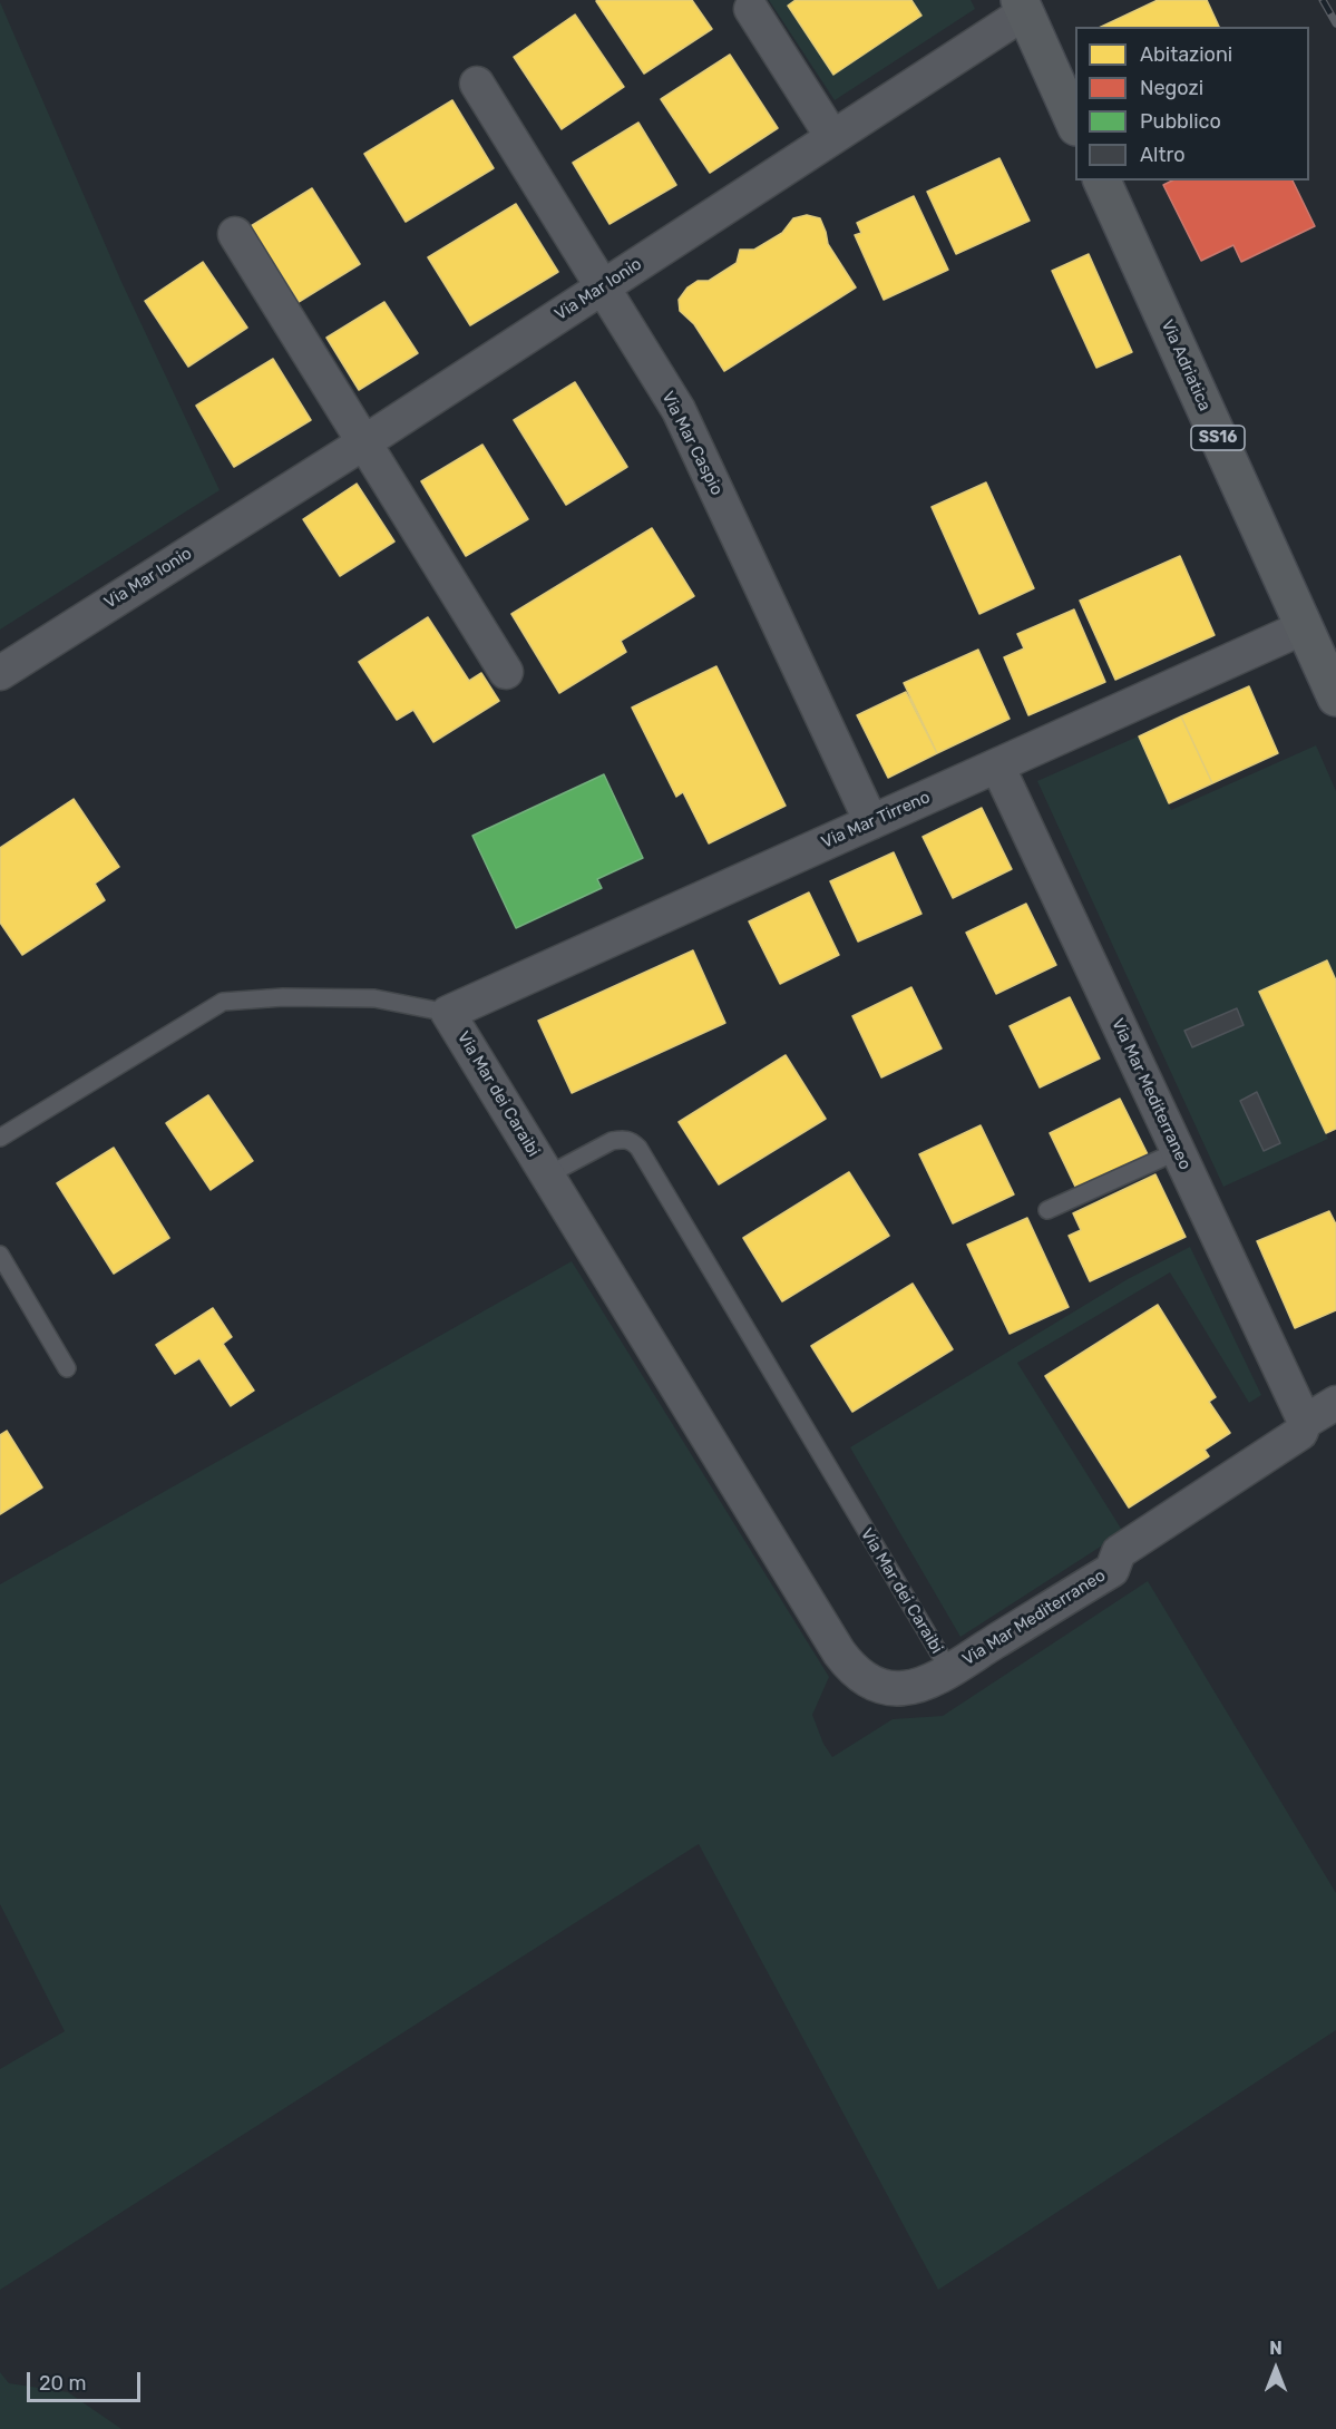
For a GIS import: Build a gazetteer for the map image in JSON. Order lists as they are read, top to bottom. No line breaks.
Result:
{"streets":{"main road":["Via Adriatica","SS16"],"street":["Via Mar Ionio","Via Mar Caspio","Via Mar Tirreno","Via Mar dei Caraibi","Via Mar Mediterraneo"]},"crossings":[["Via Mar Ionio","Via Mar Caspio"],["Via Adriatica","Via Mar Tirreno"],["Via Mar Caspio","Via Mar Tirreno"],["Via Mar Tirreno","Via Mar dei Caraibi"],["Via Mar Tirreno","Via Mar Mediterraneo"],["Via Mar dei Caraibi","Via Mar Mediterraneo"]],"legend":["Abitazioni","Negozi","Pubblico","Altro"],"scale_bar":"20 m","north":"top"}
